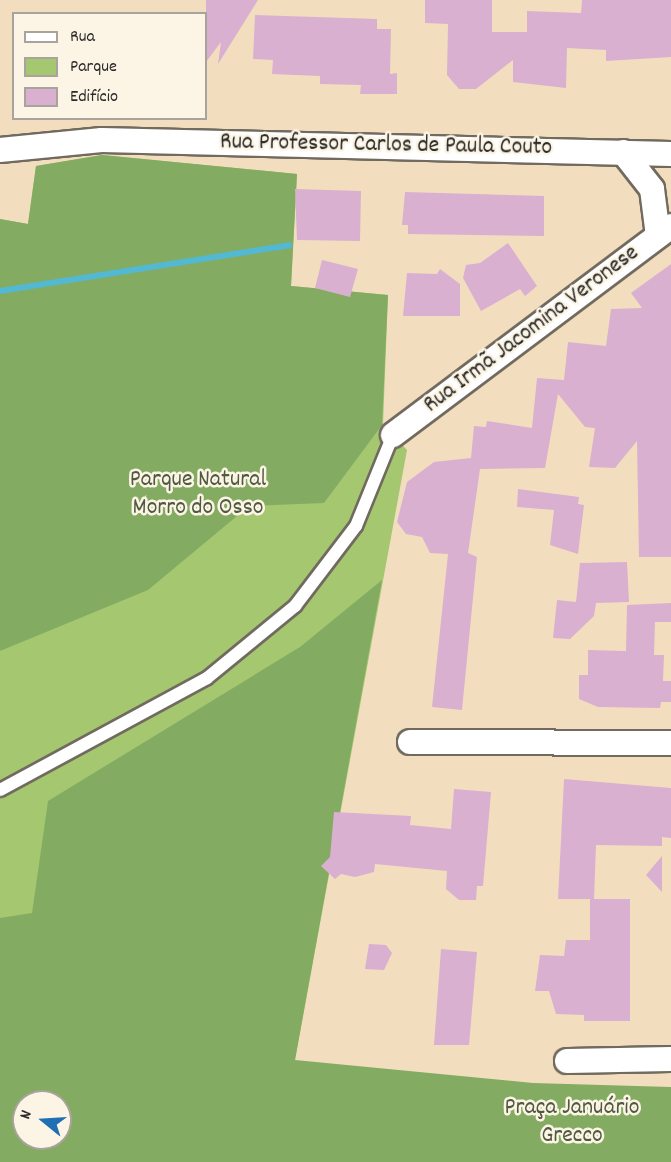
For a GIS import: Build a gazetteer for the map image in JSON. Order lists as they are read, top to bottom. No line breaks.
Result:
{"streets":{"street":["Rua Professor Carlos de Paula Couto","Rua Irmã Jacomina Veronese"]},"parks":["Parque Natural Morro do Osso","Praça Januário Grecco"],"legend":["Rua","Parque","Edifício"],"north":"left"}
